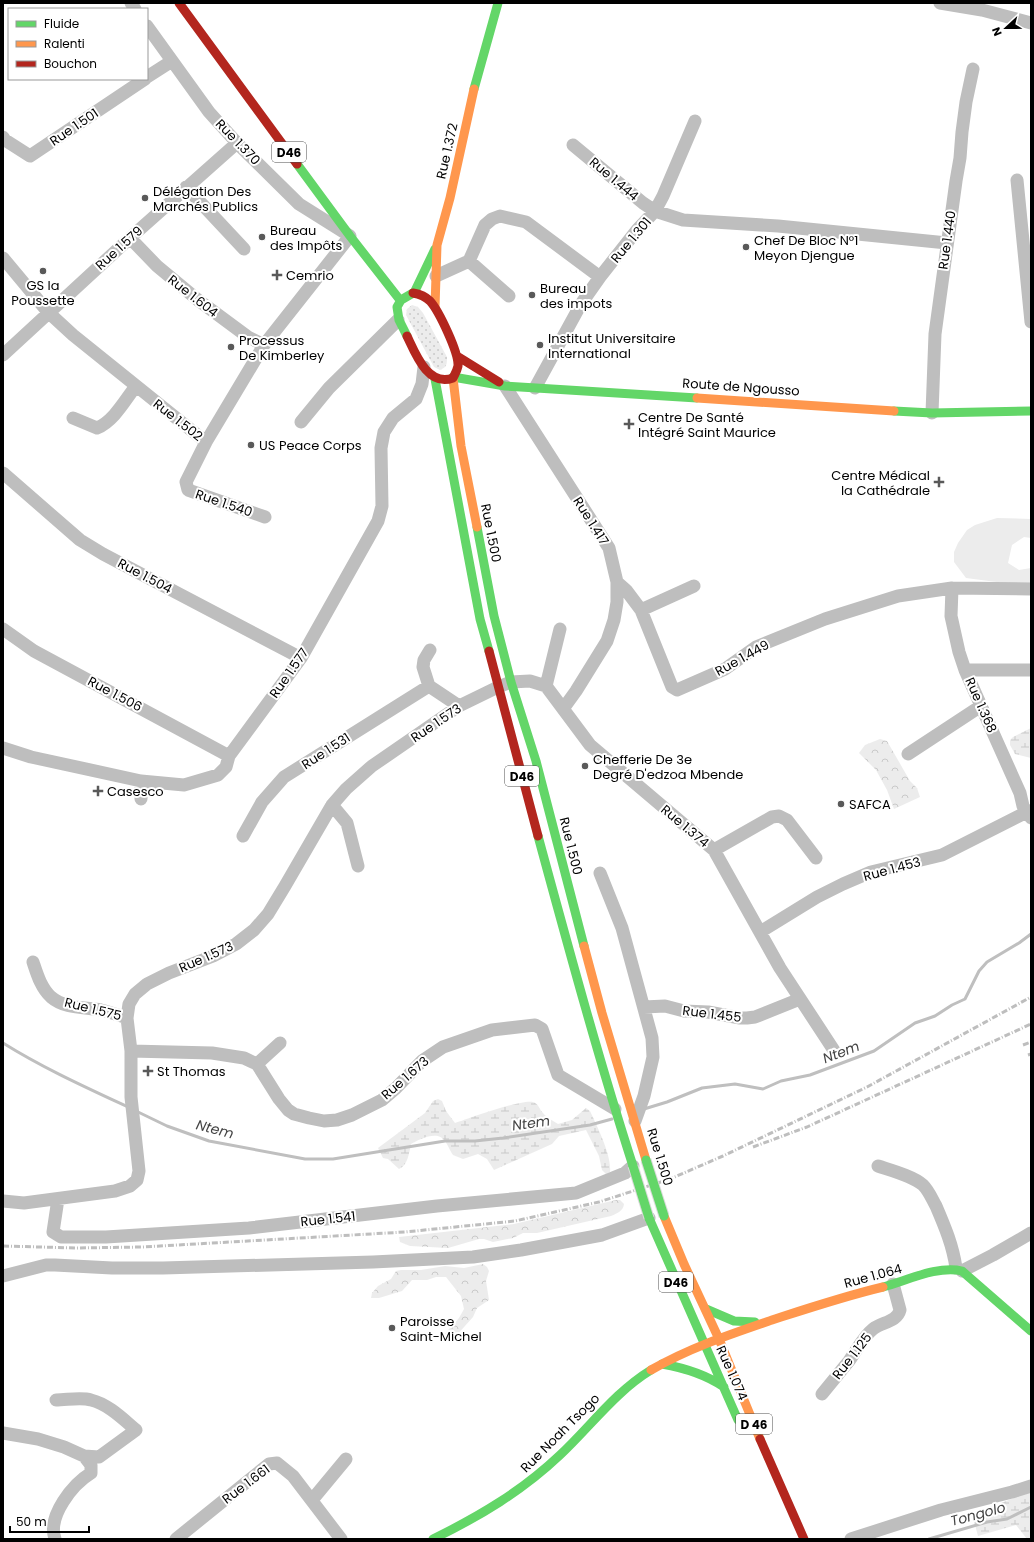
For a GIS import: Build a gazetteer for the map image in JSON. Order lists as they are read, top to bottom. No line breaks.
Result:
{"streets":{"main road":["Rue 1.372","D46","Route de Ngousso","Rue 1.500","Rue 1.064","Rue 1.074","D 46","Rue Noah Tsogo"],"street":["Rue 1.501","Rue 1.370","Rue 1.444","Rue 1.301","Rue 1.440","Rue 1.579","Rue 1.604","Rue 1.502","Rue 1.540","Rue 1.417","Rue 1.504","Rue 1.449","Rue 1.577","Rue 1.506","Rue 1.368","Rue 1.573","Rue 1.531","Rue 1.374","Rue 1.453","Rue 1.575","Rue 1.455","Rue 1.673","Rue 1.541","Rue 1.125","Rue 1.661"]},"crossings":[["Rue 1.370","D46"],["Rue 1.370","Rue 1.579"],["Rue 1.370","Rue 1.502"],["D46","Rue 1.502"],["D46","Rue 1.500"],["D46","Rue 1.541"],["D46","Rue 1.074"],["Rue 1.444","Rue 1.301"],["Rue 1.301","Rue 1.440"],["Rue 1.301","Route de Ngousso"],["Rue 1.440","Route de Ngousso"],["Rue 1.579","Rue 1.604"],["Rue 1.579","Rue 1.502"],["Rue 1.604","Rue 1.502"],["Route de Ngousso","Rue 1.417"],["Rue 1.502","Rue 1.540"],["Rue 1.417","Rue 1.449"],["Rue 1.417","Rue 1.374"],["Rue 1.500","Rue 1.573"],["Rue 1.500","Rue 1.673"],["Rue 1.500","Rue 1.541"],["Rue 1.500","Rue 1.074"],["Rue 1.504","Rue 1.577"],["Rue 1.449","Rue 1.368"],["Rue 1.577","Rue 1.506"],["Rue 1.368","Rue 1.453"],["Rue 1.573","Rue 1.575"],["Rue 1.573","Rue 1.541"],["Rue 1.374","Rue 1.453"],["Rue 1.374","Rue 1.455"],["Rue 1.064","Rue 1.125"],["Rue 1.064","Rue 1.074"],["Rue 1.064","Rue Noah Tsogo"],["Rue 1.074","Rue Noah Tsogo"]],"water":["Ntem","Tongolo"],"places":{"other":["Délégation Des Marchés Publics","Bureau des Impôts","Chef De Bloc N°1 Meyon Djengue","GS la Poussette","Bureau des impots","Institut Universitaire International","Processus De Kimberley","US Peace Corps","Chefferie De 3e Degré D'edzoa Mbende","SAFCA","Paroisse Saint-Michel"],"health":["Cemrio","Centre De Santé Intégré Saint Maurice","Centre Médical la Cathédrale","Casesco","St Thomas"]},"legend":["Fluide","Ralenti","Bouchon"],"scale_bar":"50 m","north":"left"}
